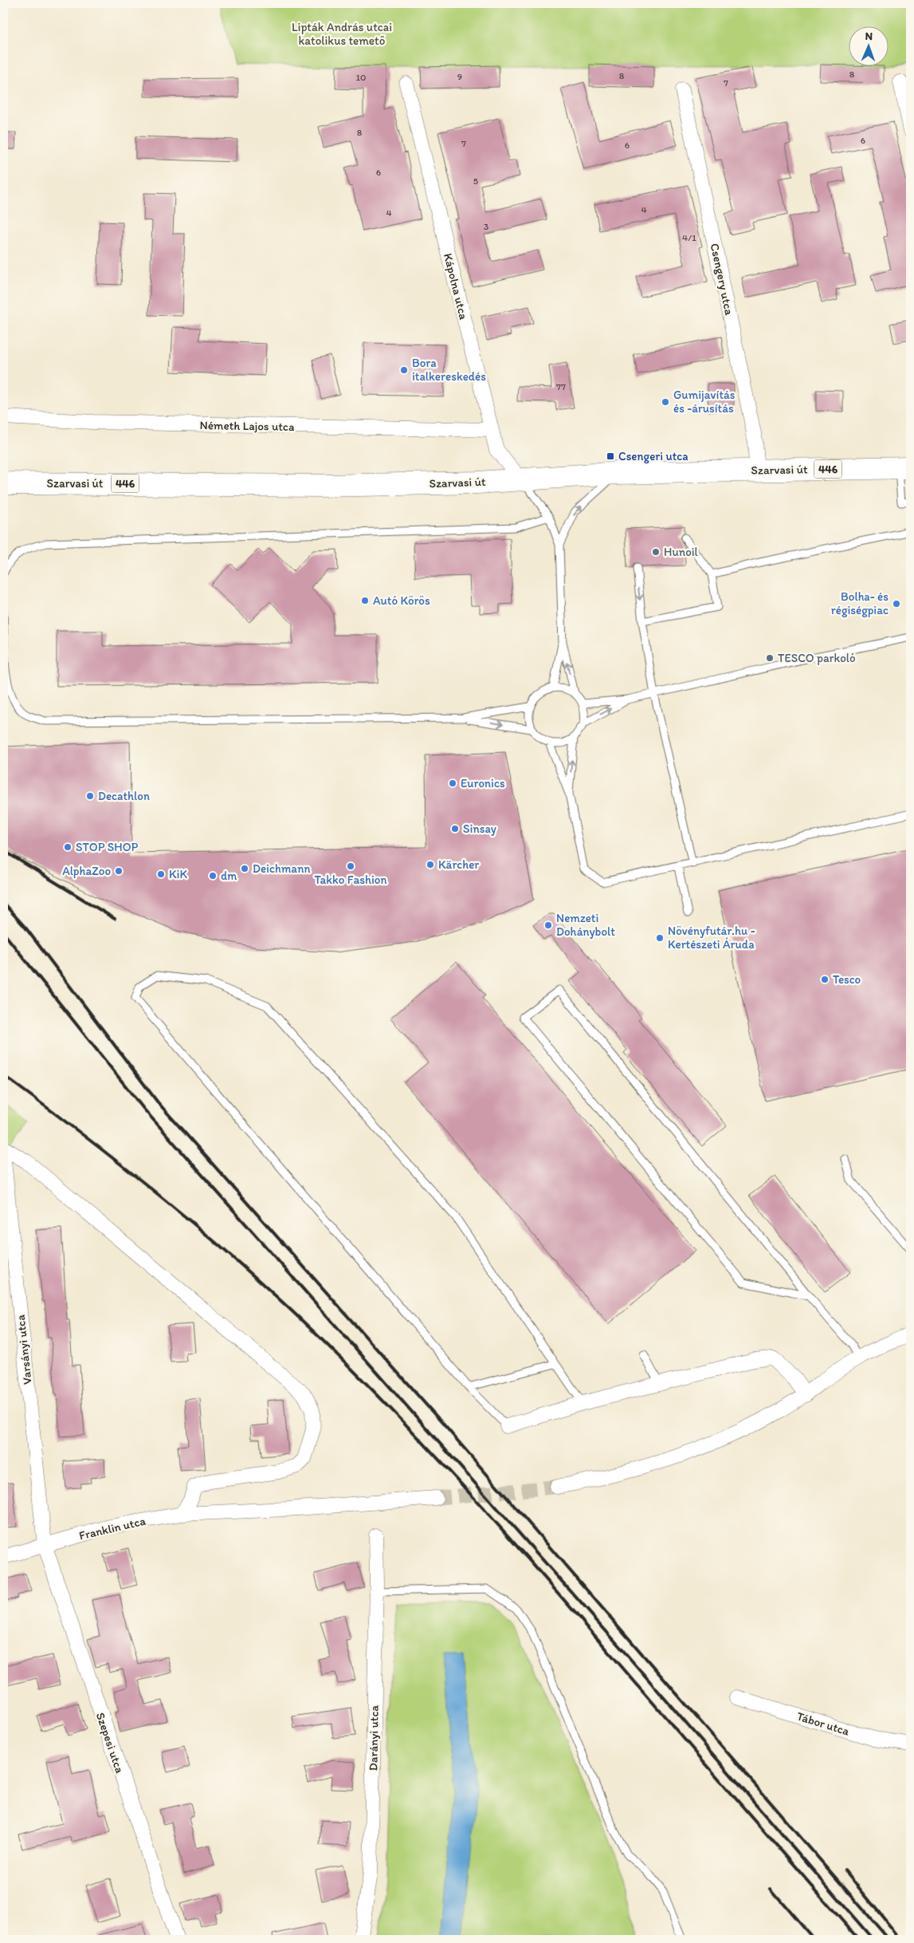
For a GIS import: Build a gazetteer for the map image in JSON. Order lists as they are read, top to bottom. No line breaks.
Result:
{"streets":{"main road":["446","Szarvasi út"],"street":["Csengery utca","Kápolna utca","Németh Lajos utca","Varsányi utca","Franklin utca","Tábor utca","Darányi utca","Szepesi utca"]},"crossings":[["Csengery utca","Szarvasi út"],["Kápolna utca","Németh Lajos utca"],["Kápolna utca","Szarvasi út"],["Varsányi utca","Franklin utca"],["Varsányi utca","Szepesi utca"],["Franklin utca","Szepesi utca"]],"parks":["Lipták András utcai katolikus temető"],"places":{"other":["Bora italkereskedés","Gumijavítás és -árusítás","Hunoil","Autó Körös","Bolha- és régiségpiac","TESCO parkoló","Euronics","Decathlon","Sinsay","STOP SHOP","Kärcher","Takko Fashion","Deichmann","AlphaZoo","KiK","dm","Nemzeti Dohánybolt","Növényfutár.hu - Kertészeti Áruda","Tesco"],"transit":["Csengeri utca"]},"house_numbers":["8","8","9","10","7","8","6","7","6","6","5","4","4","3","4/1","77"],"north":"top"}
